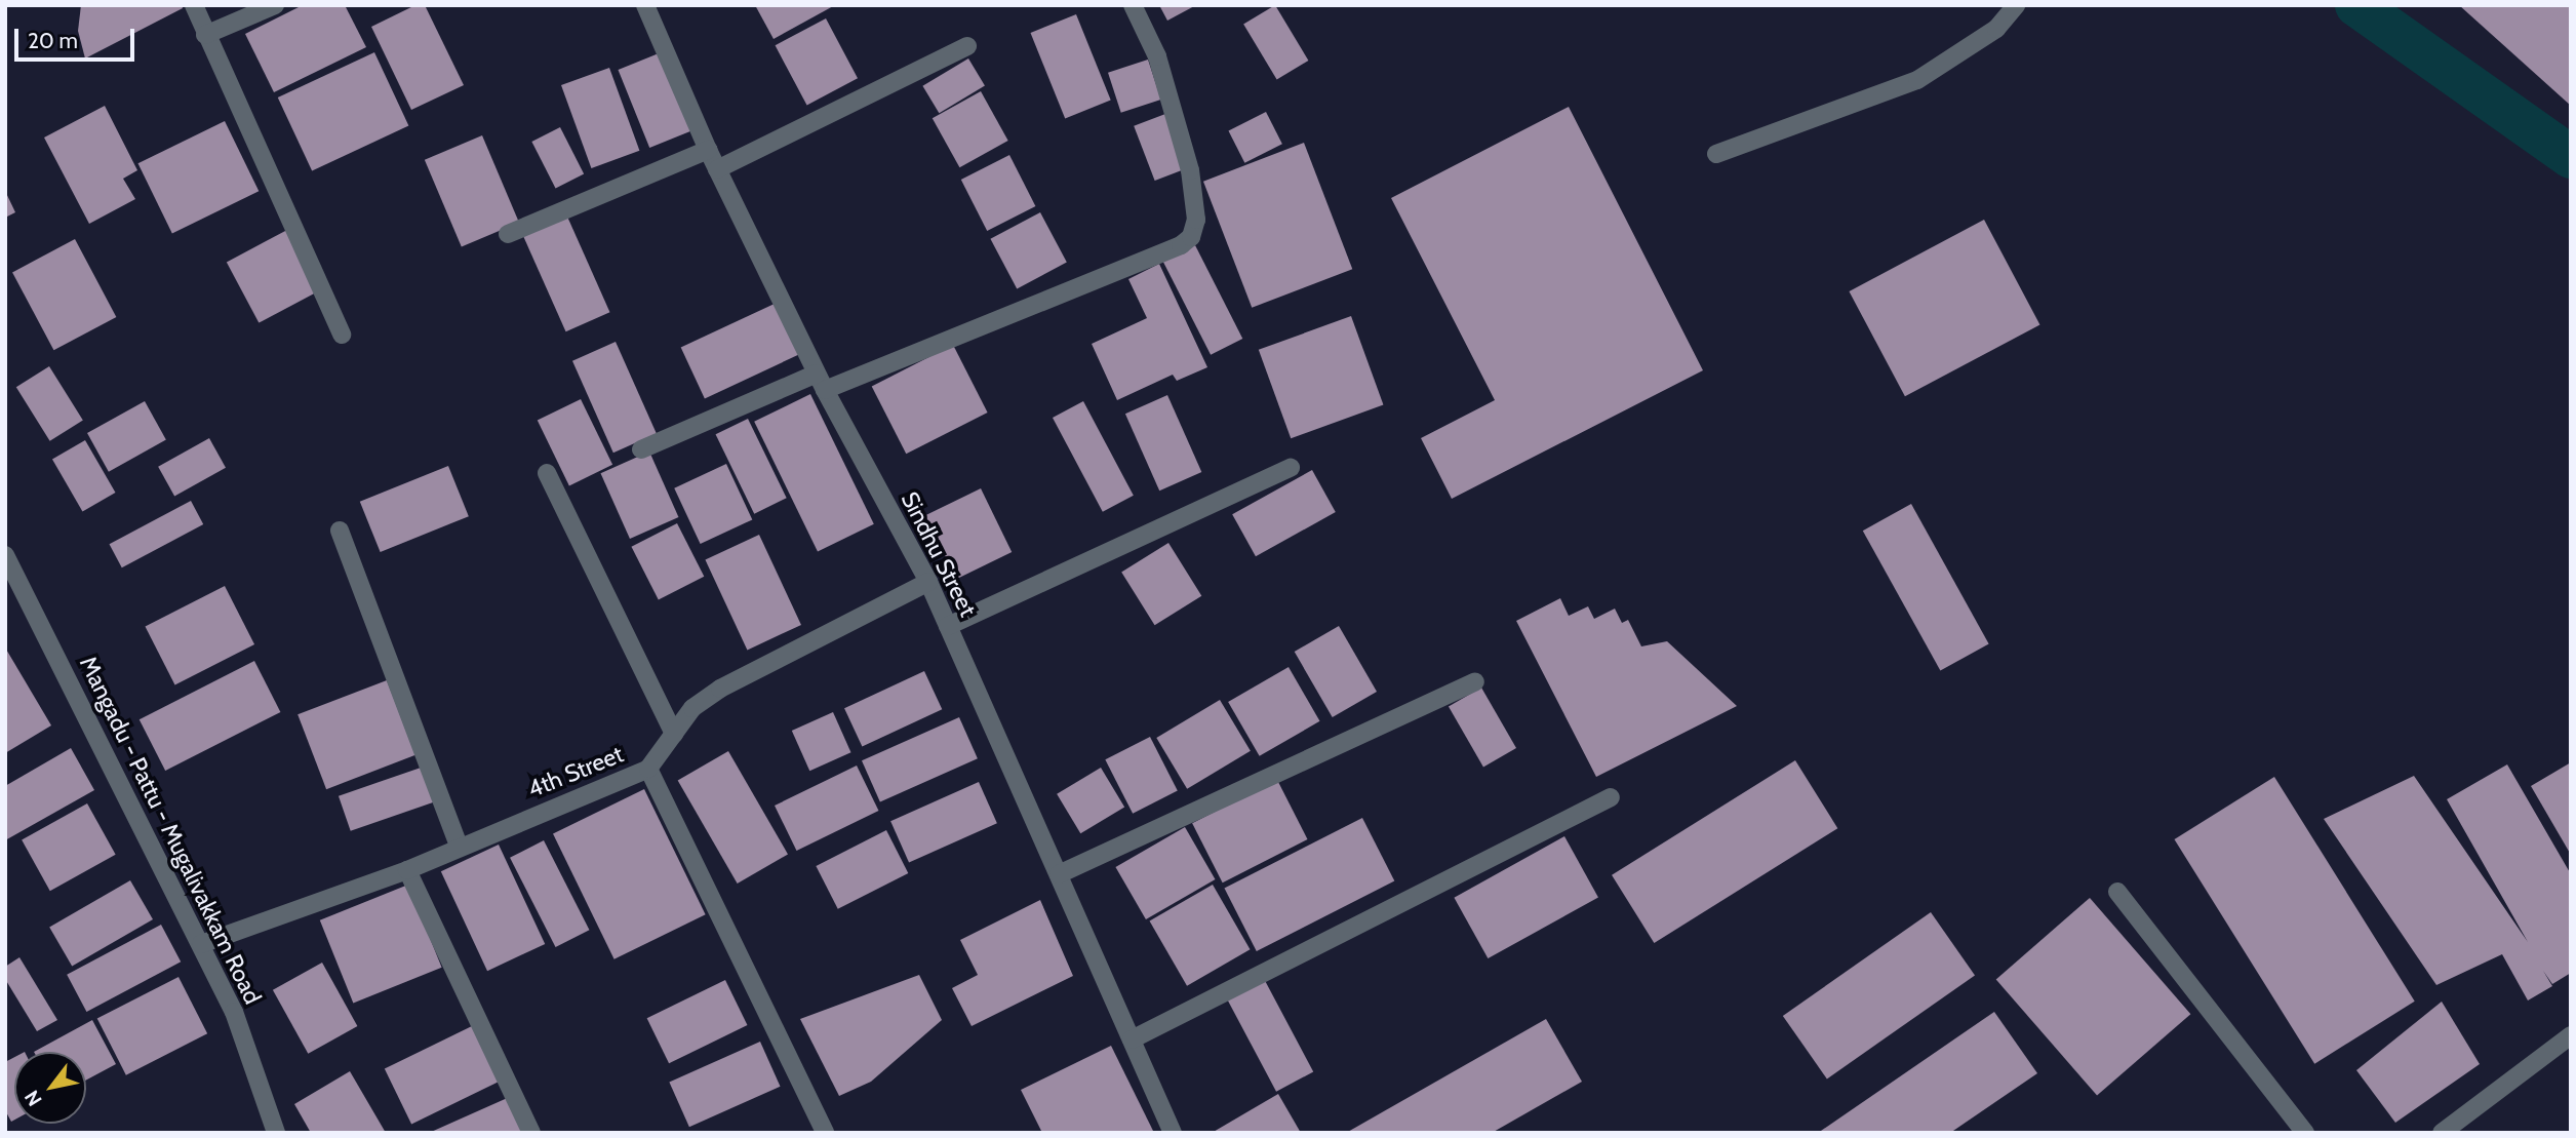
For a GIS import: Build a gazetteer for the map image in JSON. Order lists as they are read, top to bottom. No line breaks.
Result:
{"streets":{"street":["Sindhu Street","4th Street","Mangadu - Pattu - Mugalivakkam Road"]},"crossings":[["Sindhu Street","4th Street"],["4th Street","Mangadu - Pattu - Mugalivakkam Road"]],"scale_bar":"20 m","north":"bottom left"}
